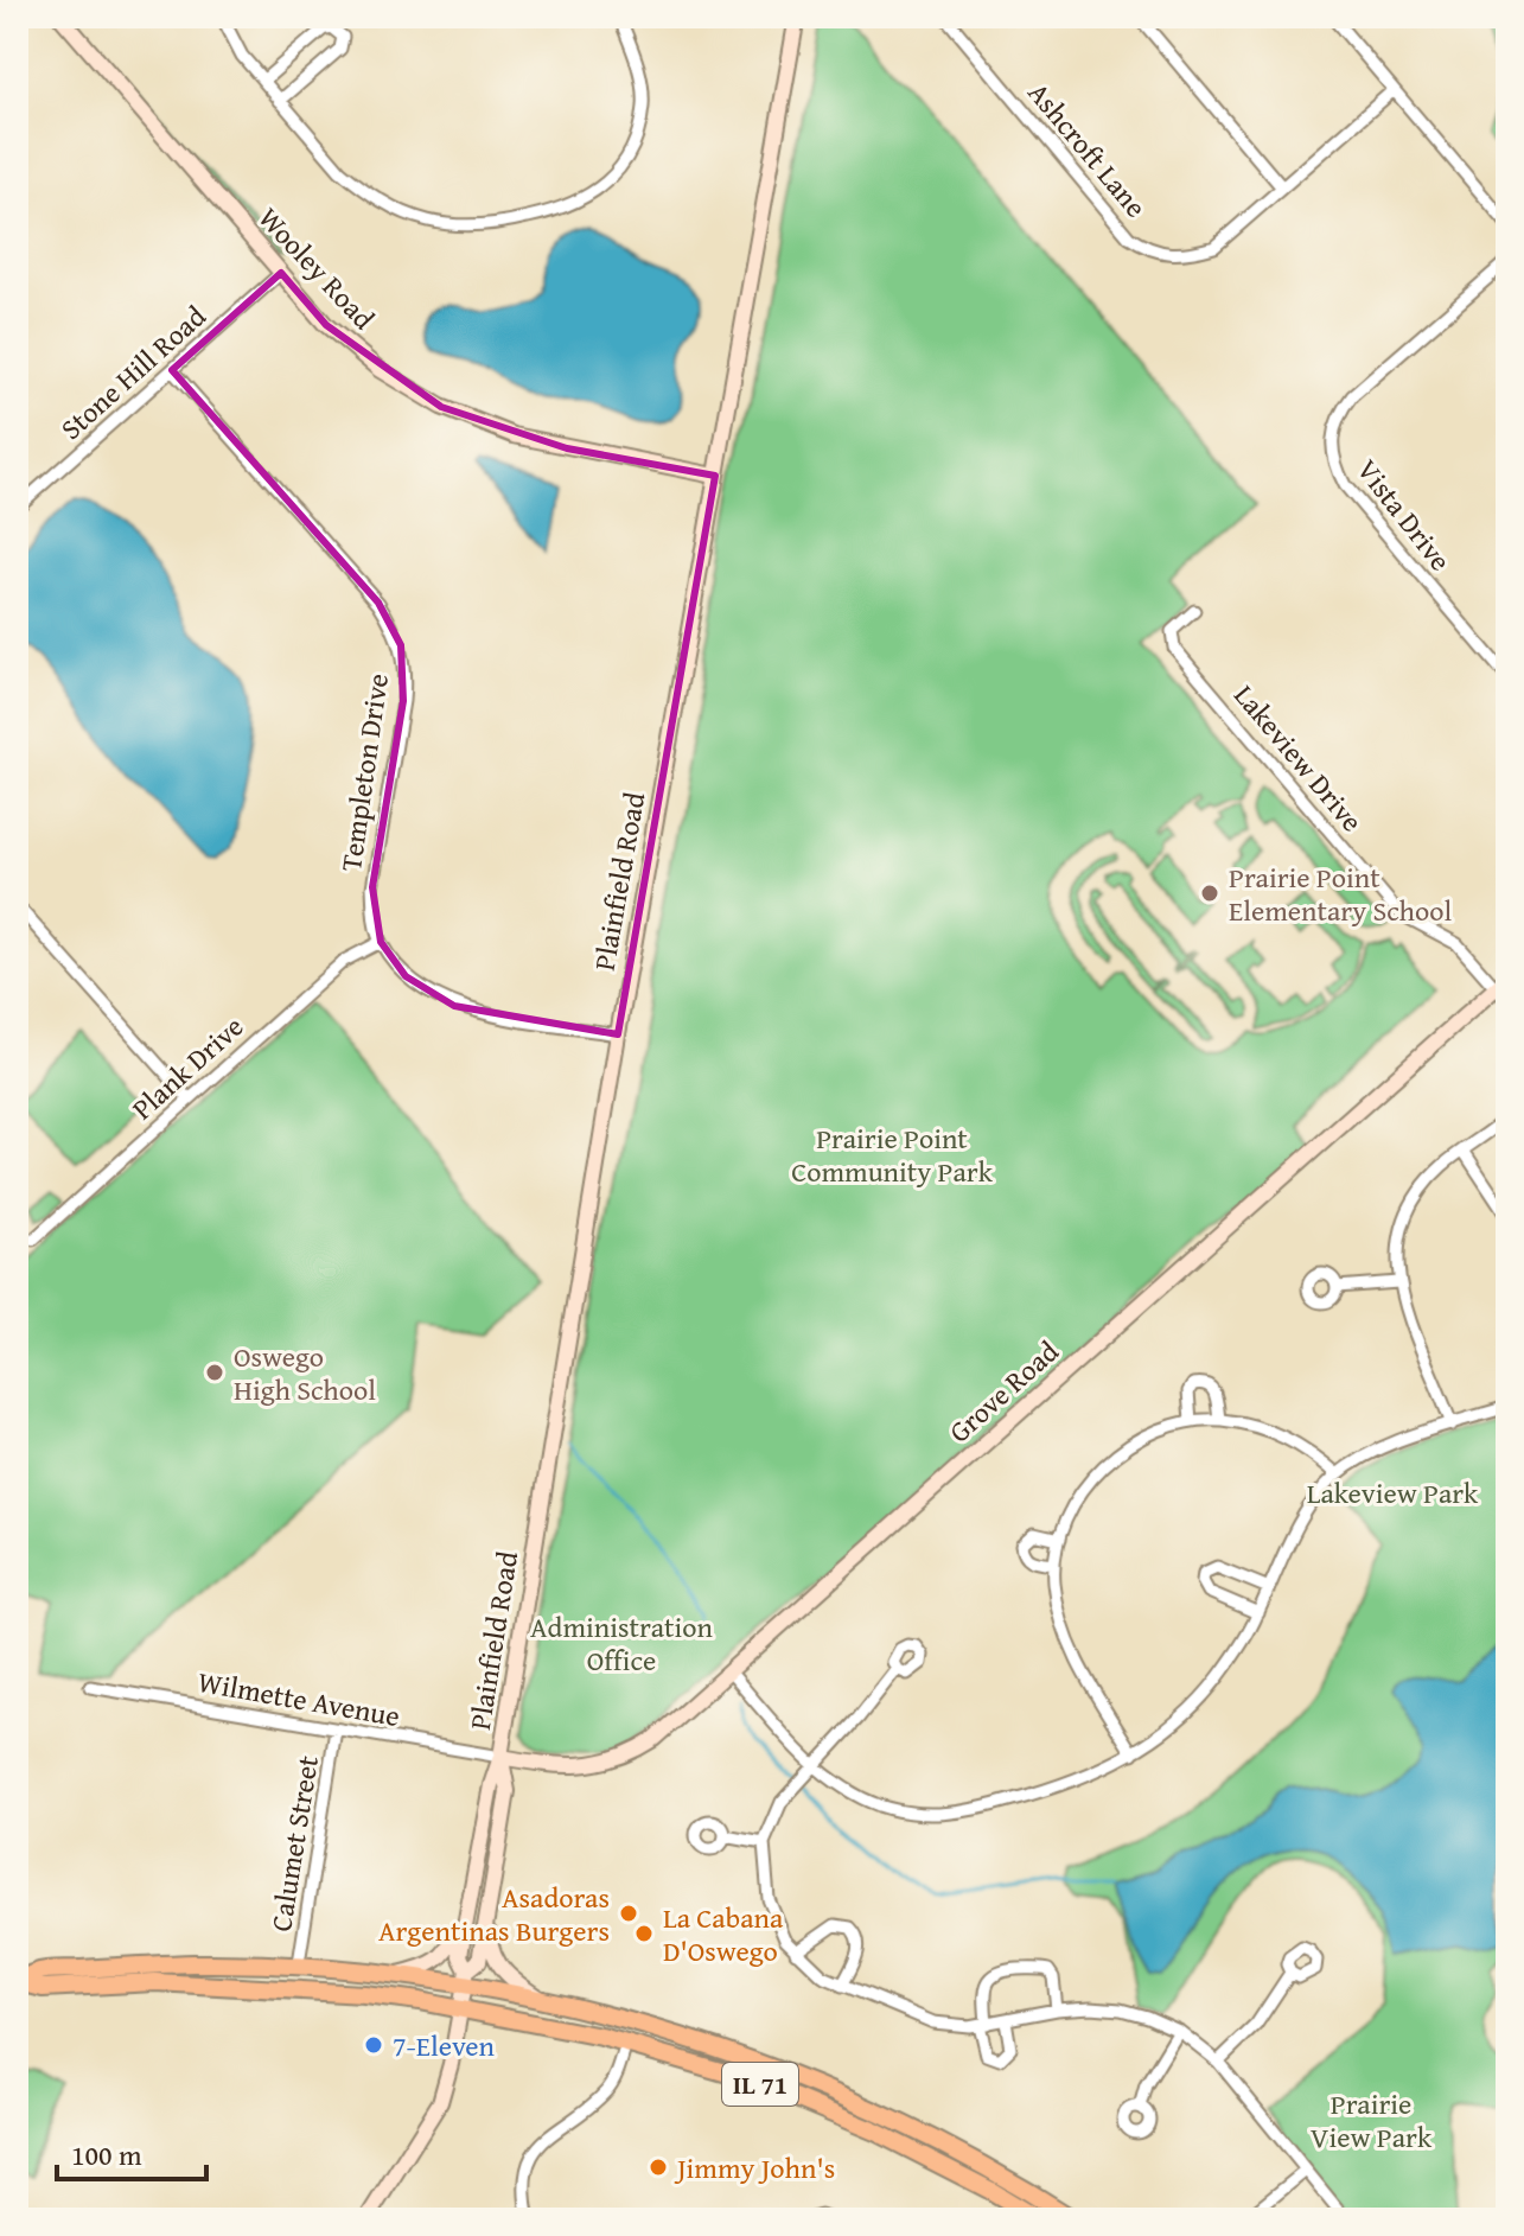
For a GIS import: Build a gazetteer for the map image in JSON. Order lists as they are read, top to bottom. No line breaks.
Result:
{"streets":{"main road":["Wooley Road","Plainfield Road","Grove Road","IL 71"],"street":["Ashcroft Lane","Stone Hill Road","Vista Drive","Lakeview Drive","Templeton Drive","Plank Drive","Wilmette Avenue","Calumet Street"]},"crossings":[["Wooley Road","Stone Hill Road"],["Wooley Road","Plainfield Road"],["Stone Hill Road","Templeton Drive"],["Lakeview Drive","Grove Road"],["Templeton Drive","Plainfield Road"],["Templeton Drive","Plank Drive"],["Plainfield Road","Grove Road"],["Plainfield Road","Wilmette Avenue"],["Plainfield Road","IL 71"],["Grove Road","Wilmette Avenue"],["Wilmette Avenue","Calumet Street"],["Calumet Street","IL 71"]],"parks":["Prairie Point Community Park","Lakeview Park","Administration Office","Prairie View Park"],"places":["Prairie Point Elementary School","Oswego High School","Asadoras Argentinas Burgers","La Cabana D'Oswego","7-Eleven","Jimmy John's"],"scale_bar":"100 m"}
